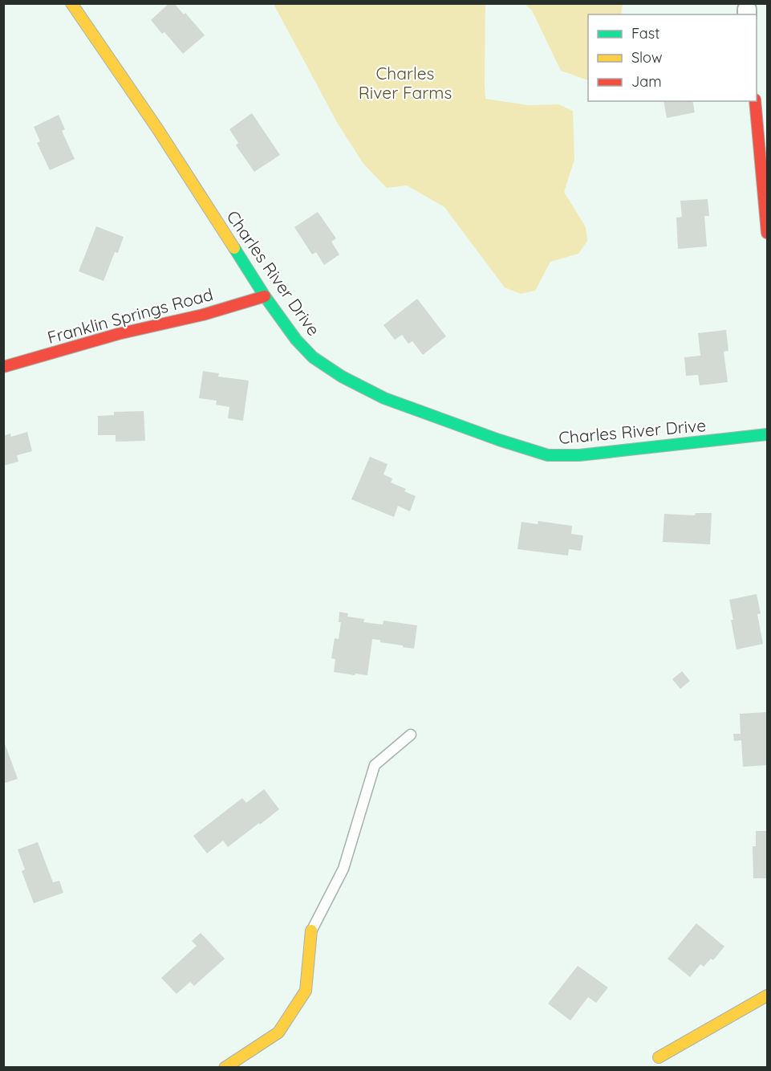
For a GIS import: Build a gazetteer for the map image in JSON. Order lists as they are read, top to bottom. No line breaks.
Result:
{"streets":{"street":["Charles River Drive","Franklin Springs Road"]},"crossings":[["Charles River Drive","Franklin Springs Road"]],"parks":["Charles River Farms"],"legend":["Fast","Slow","Jam"]}
